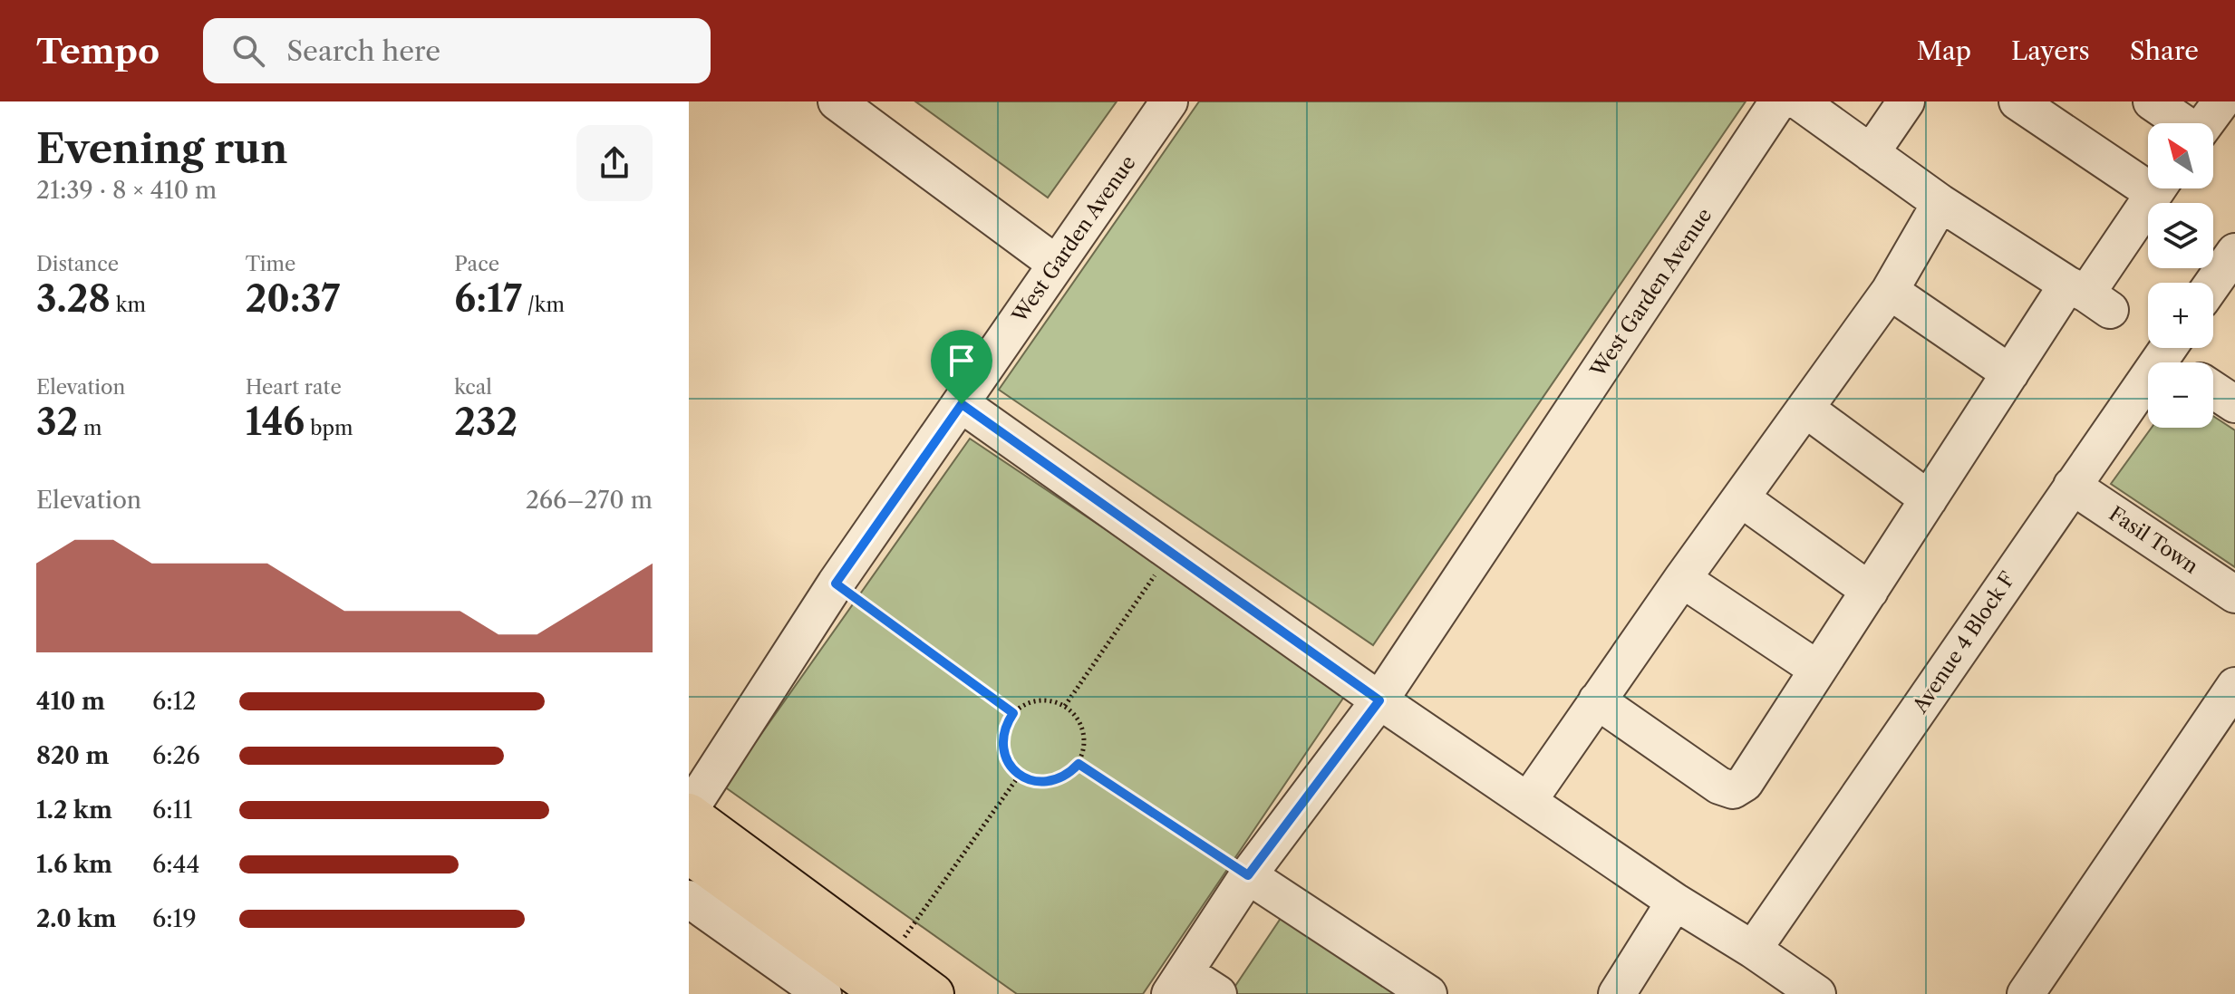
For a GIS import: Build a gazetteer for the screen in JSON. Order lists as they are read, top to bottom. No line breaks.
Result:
{"streets":{"street":["West Garden Avenue","Fasil Town","Avenue 4 Block F"]},"crossings":[["Fasil Town","Avenue 4 Block F"]],"north":"top left","page":{"header":"Tempo","search":"Search here","nav":["Map","Layers","Share"],"heading":["Evening run","21:39 · 8 × 410 m"],"map_buttons":["+","−"],"stats":[["Distance","3.28 km"],["Time","20:37"],["Pace","6:17 /km"],["Elevation","32 m"],["Heart rate","146 bpm"],["kcal","232"]],"chart":["Elevation","266–270 m"],"list":[{"name":"410 m","note":"6:12"},{"name":"820 m","note":"6:26"},{"name":"1.2 km","note":"6:11"},{"name":"1.6 km","note":"6:44"},{"name":"2.0 km","note":"6:19"}]}}
